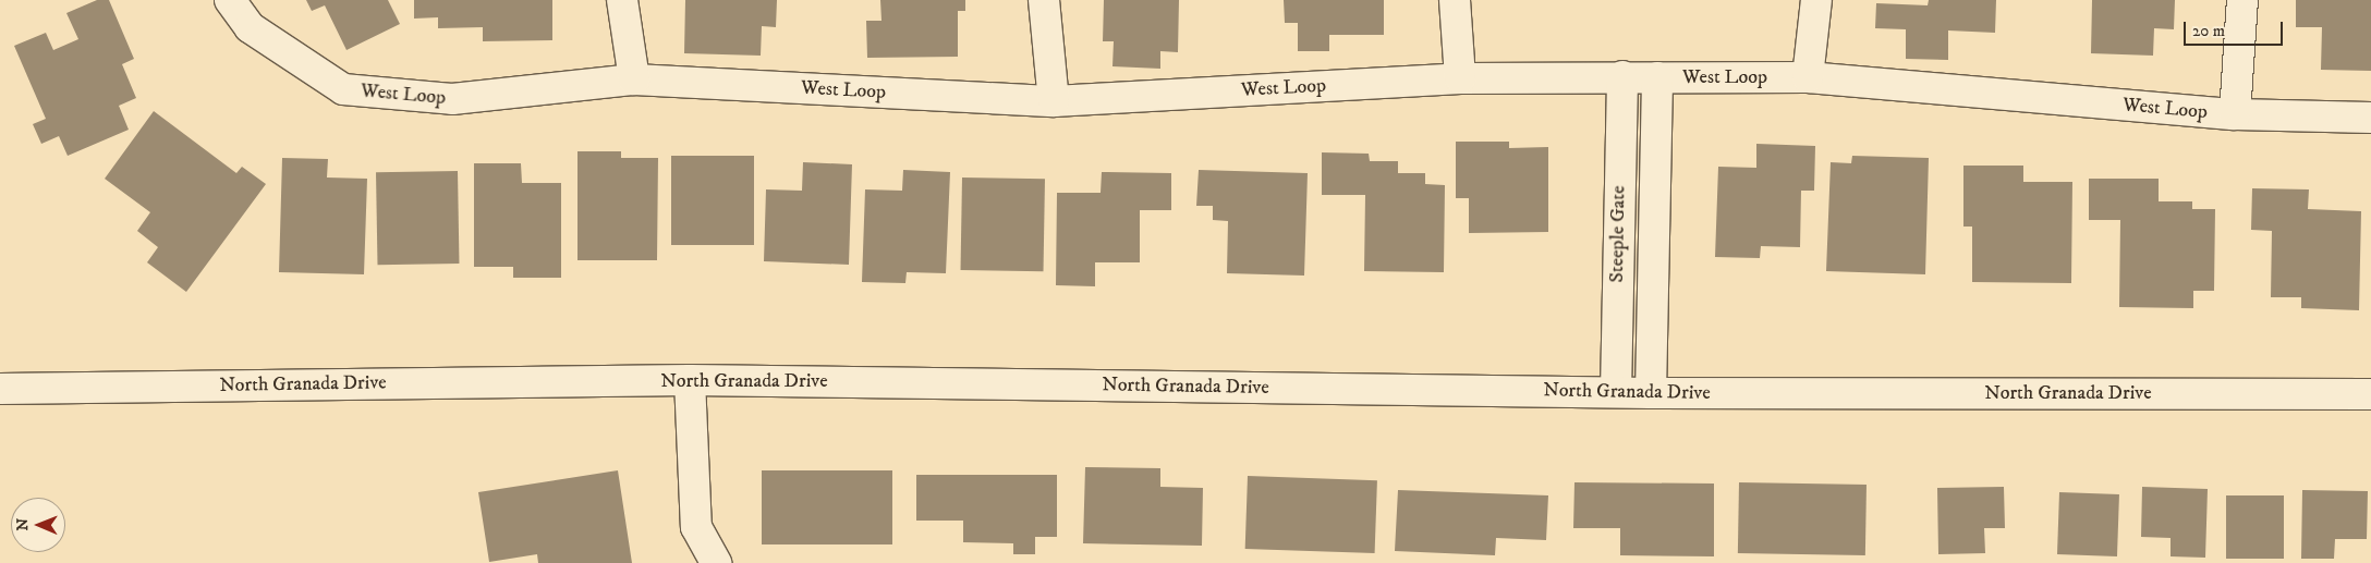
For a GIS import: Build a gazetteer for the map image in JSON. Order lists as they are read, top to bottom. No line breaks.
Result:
{"streets":{"street":["West Loop","Steeple Gate","North Granada Drive"]},"crossings":[["West Loop","Steeple Gate"],["Steeple Gate","North Granada Drive"]],"scale_bar":"20 m","north":"left"}
